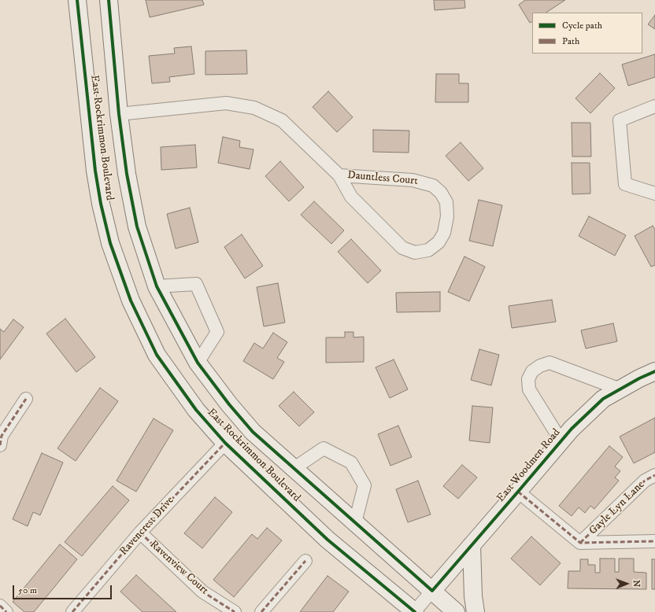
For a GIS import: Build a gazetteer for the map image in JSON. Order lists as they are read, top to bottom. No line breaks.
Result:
{"streets":{"main road":["East Rockrimmon Boulevard","East Woodmen Road"],"street":["Dauntless Court","Gayle Lyn Lane","Ravencrest Drive","Ravenview Court"]},"crossings":[["East Rockrimmon Boulevard","Dauntless Court"],["East Rockrimmon Boulevard","East Woodmen Road"],["East Rockrimmon Boulevard","Ravencrest Drive"],["East Woodmen Road","Gayle Lyn Lane"],["Ravencrest Drive","Ravenview Court"]],"legend":["Cycle path","Path"],"scale_bar":"50 m","north":"right"}
